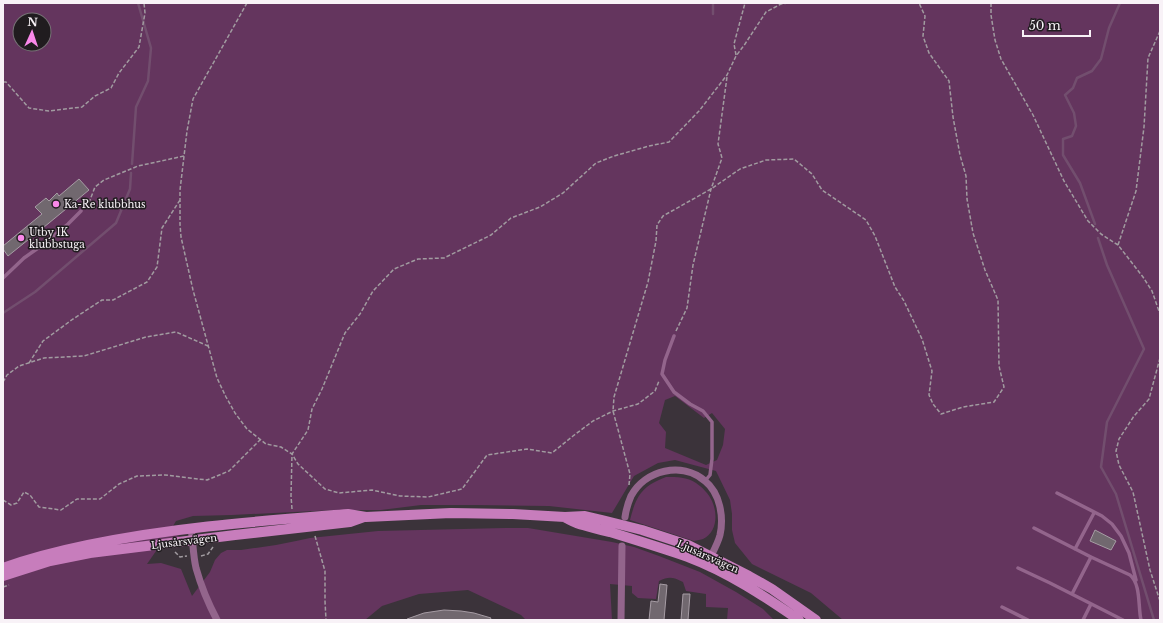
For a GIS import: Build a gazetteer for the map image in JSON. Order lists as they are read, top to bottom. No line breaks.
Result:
{"streets":{"main road":["Ljusårsvägen"]},"places":["Ka-Re klubbhus","Utby IK klubbstuga"],"scale_bar":"50 m","north":"top"}
